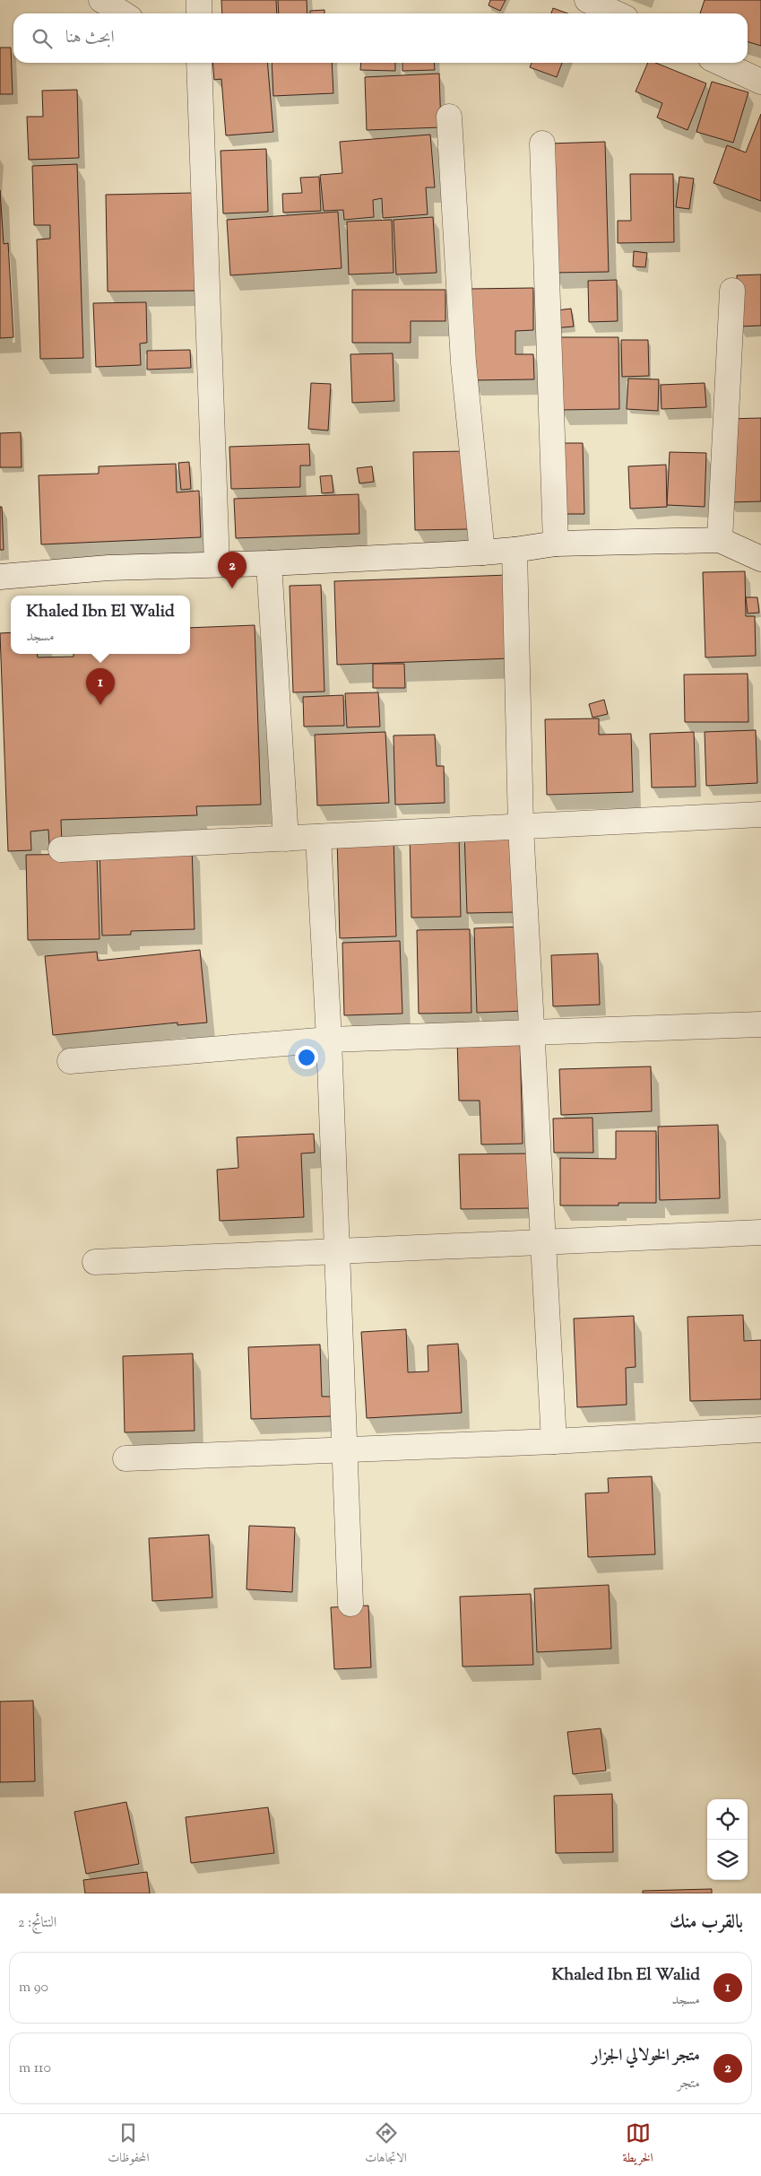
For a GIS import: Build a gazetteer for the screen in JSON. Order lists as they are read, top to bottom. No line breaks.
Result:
{"page":{"search":"ابحث هنا","pins":["2","1"],"popup":["Khaled Ibn El Walid","مسجد"],"heading":["بالقرب منك","النتائج: 2"],"list":[{"mark":"1","name":"Khaled Ibn El Walid","note":"مسجد","value":"90 m"},{"mark":"2","name":"متجر الخولالي الجزار","note":"متجر","value":"110 m"}],"nav":["الخريطة","الاتجاهات","المحفوظات"]}}
